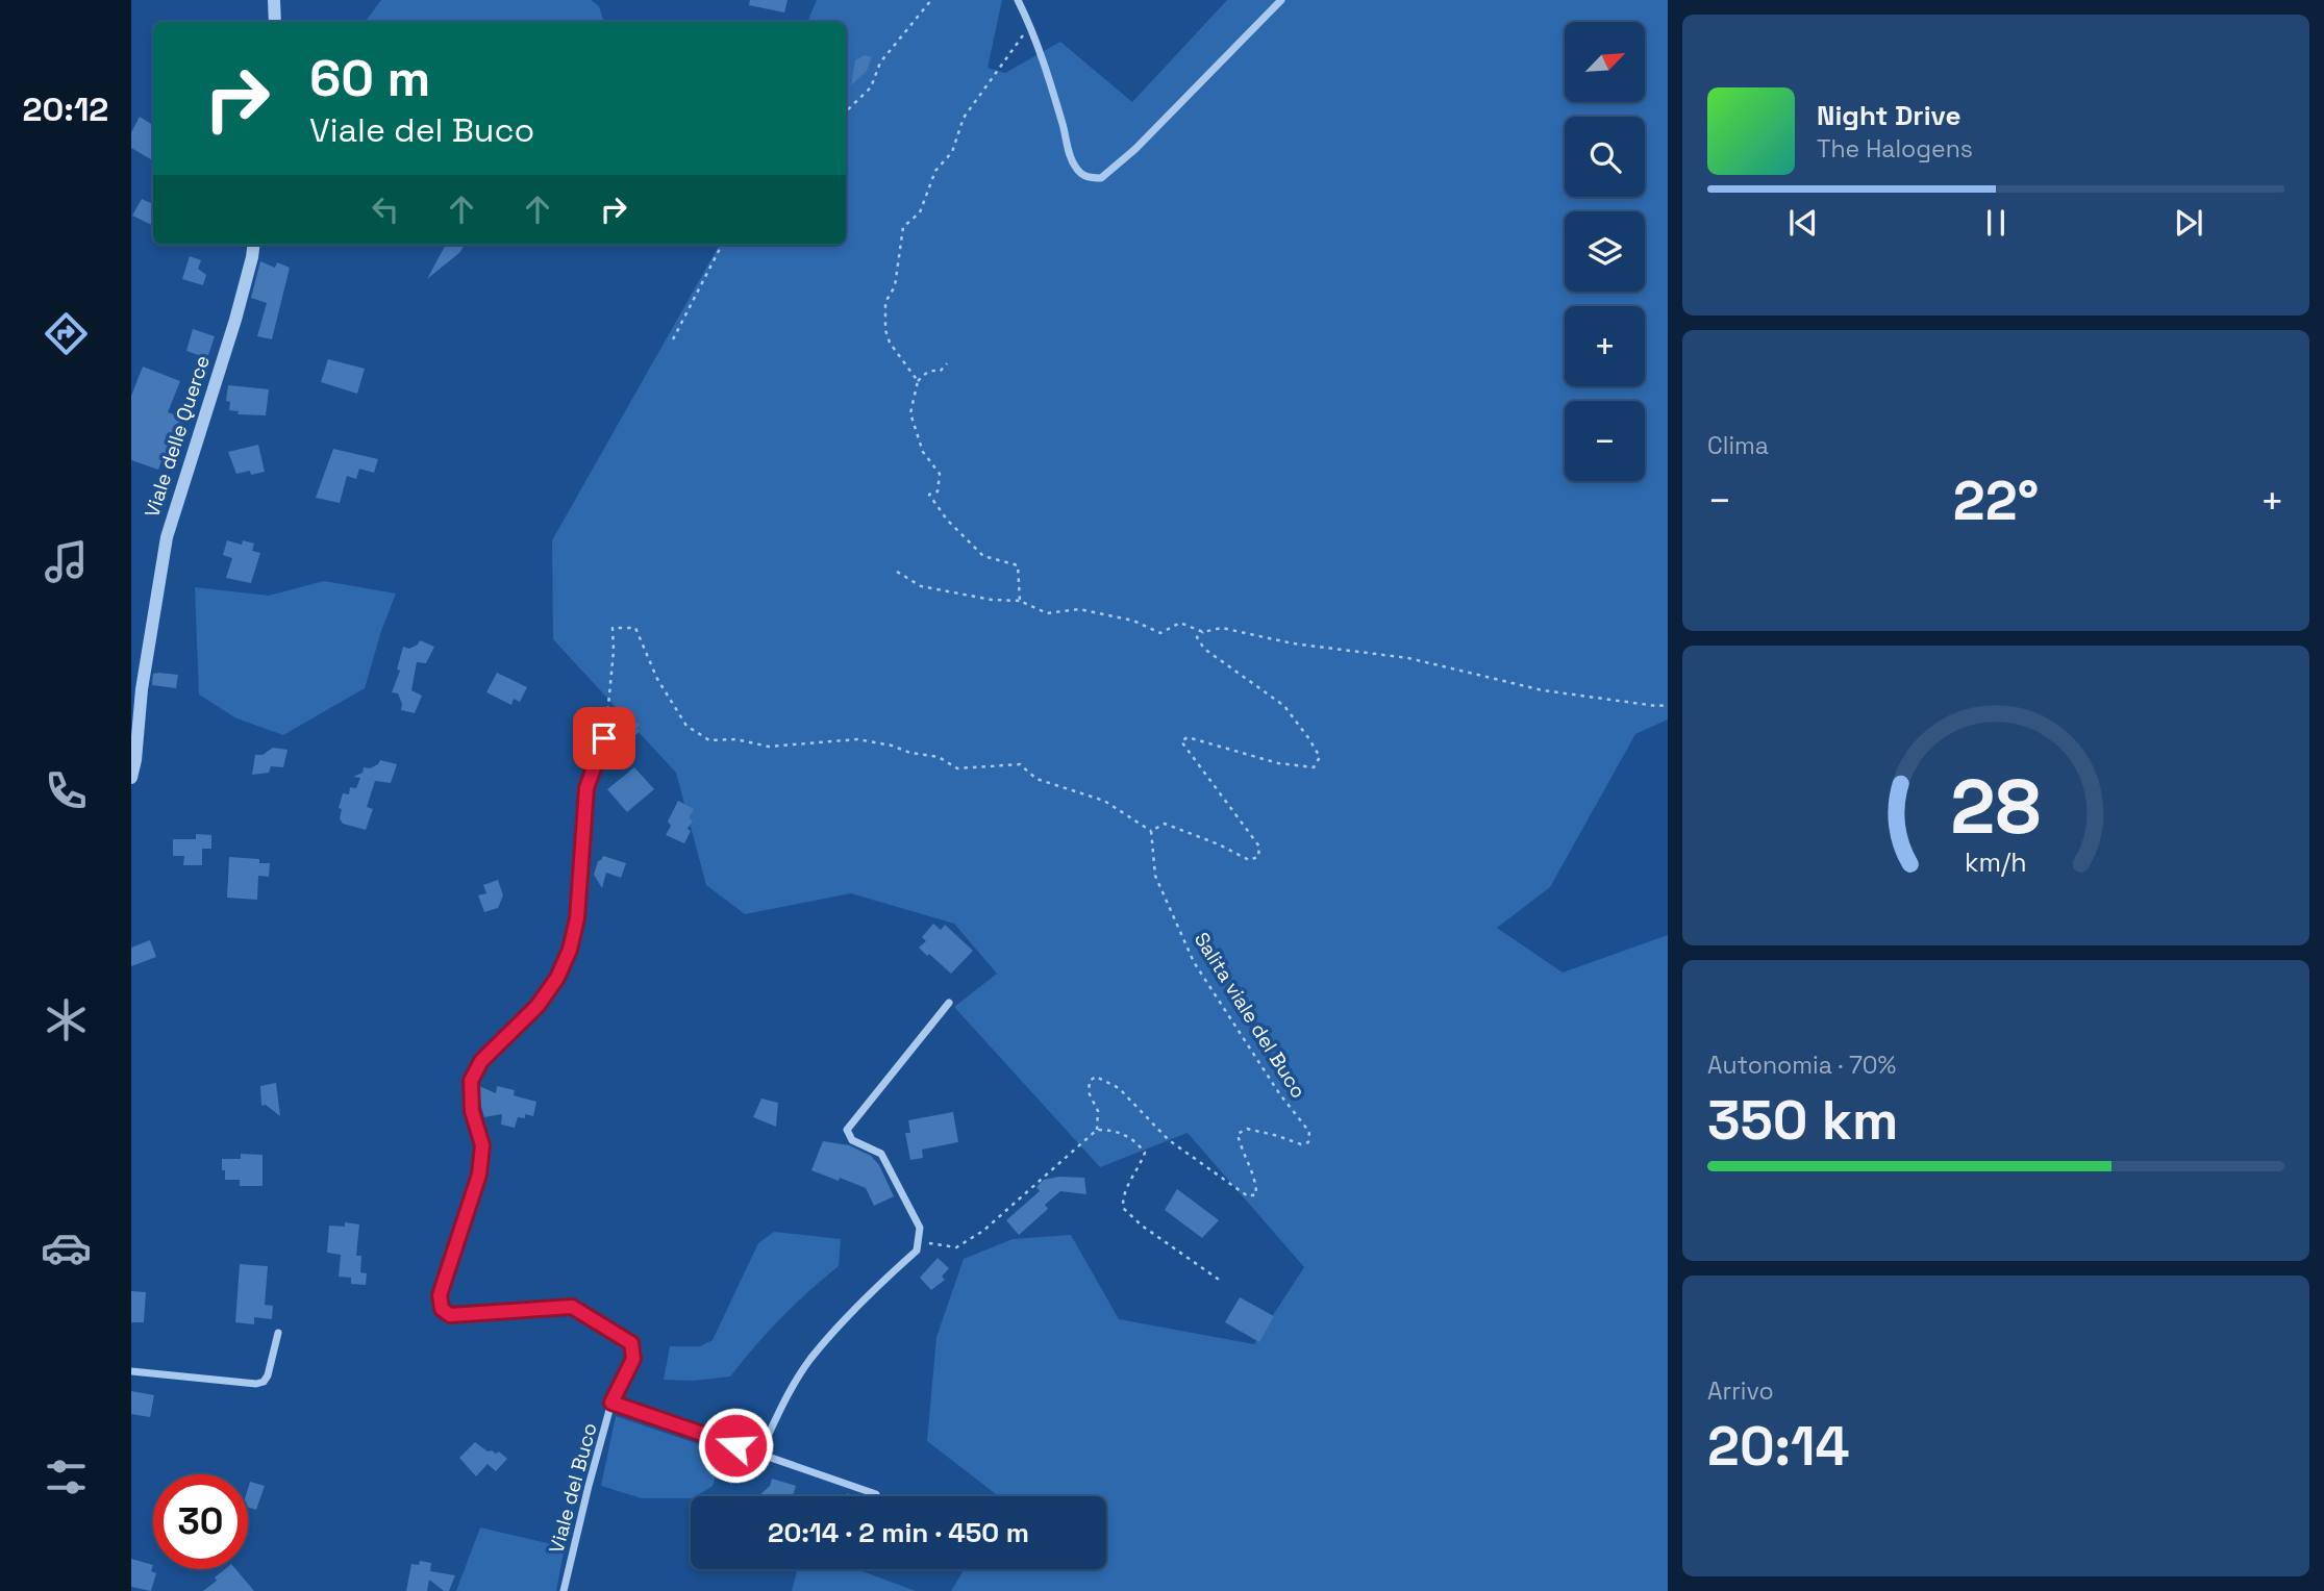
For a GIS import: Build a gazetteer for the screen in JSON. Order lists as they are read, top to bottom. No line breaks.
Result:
{"streets":{"street":["Viale delle Querce","Viale del Buco"],"path":["Salita viale del Buco"]},"north":"top right","page":{"tabs":"20:12","map_buttons":["+","−"],"turn":["60 m","Viale del Buco"],"song":["Night Drive","The Halogens"],"tile":["Clima",["Autonomia · 70%","350 km"],["Arrivo","20:14"]],"heat":["−","22°","+"],"limit":"30","trip":"20:14 · 2 min · 450 m","gauge":["28","km/h"]}}
